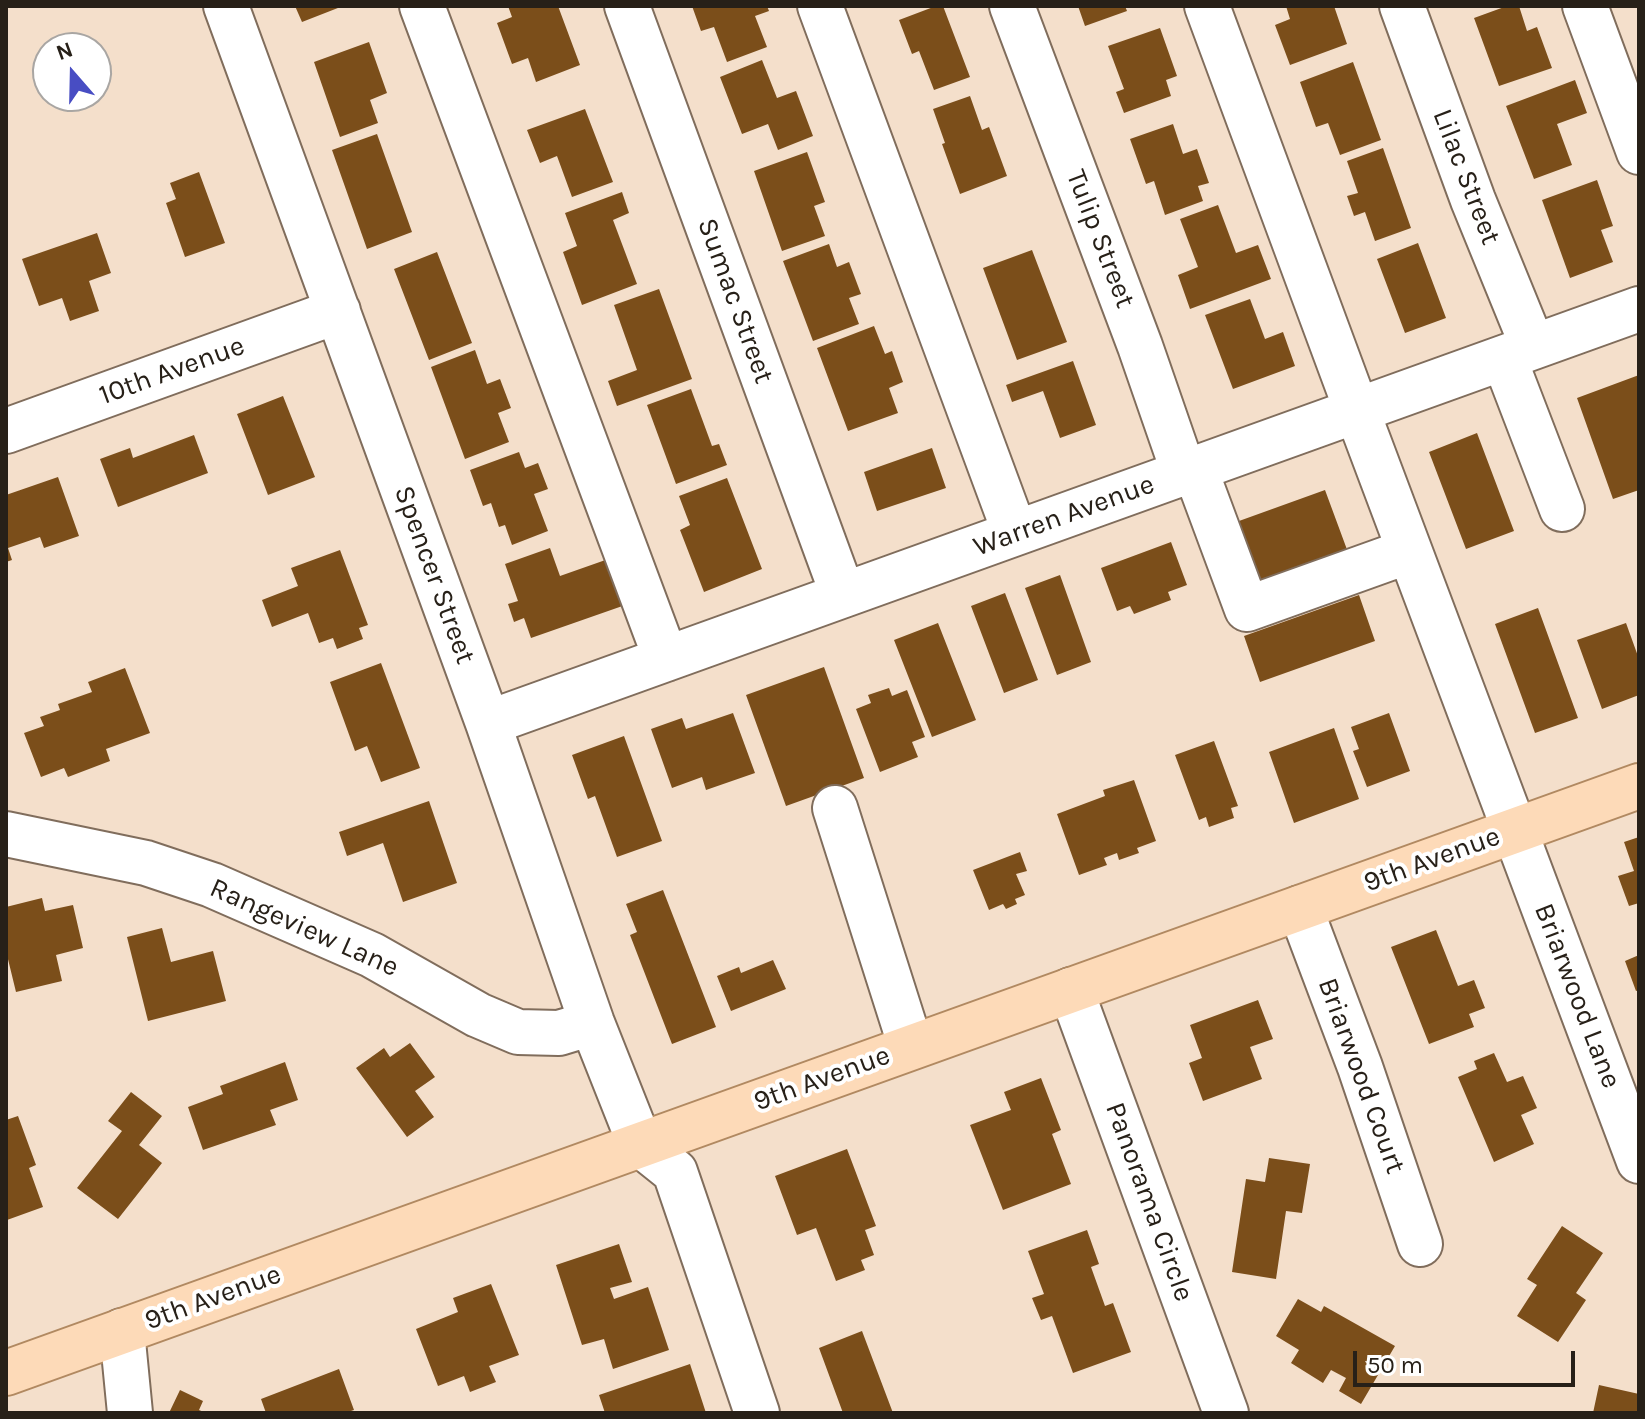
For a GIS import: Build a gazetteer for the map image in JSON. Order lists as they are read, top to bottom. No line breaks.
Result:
{"streets":{"main road":["9th Avenue"],"street":["Lilac Street","Tulip Street","Sumac Street","10th Avenue","Warren Avenue","Spencer Street","Rangeview Lane","Briarwood Lane","Briarwood Court","Panorama Circle"]},"crossings":[["Lilac Street","Warren Avenue"],["Tulip Street","Warren Avenue"],["Sumac Street","Warren Avenue"],["10th Avenue","Spencer Street"],["Warren Avenue","Spencer Street"],["Spencer Street","9th Avenue"],["Spencer Street","Rangeview Lane"],["9th Avenue","Briarwood Lane"],["9th Avenue","Briarwood Court"],["9th Avenue","Panorama Circle"]],"scale_bar":"50 m","north":"top"}
